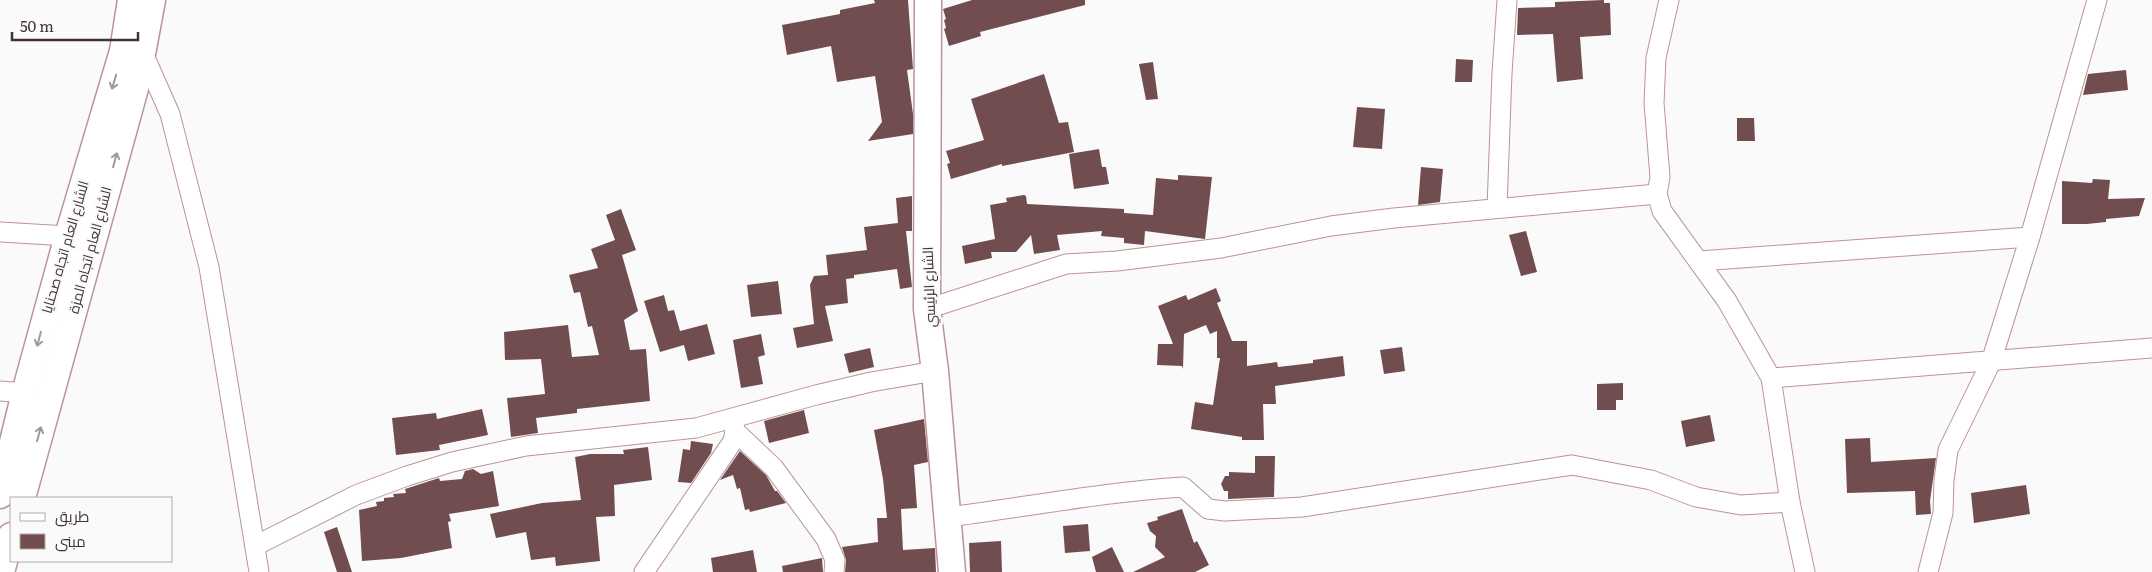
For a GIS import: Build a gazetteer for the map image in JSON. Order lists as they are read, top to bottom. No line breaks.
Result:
{"streets":{"main road":["الشارع العام اتجاه صحنايا","الشارع العام اتجاه المزة","الشارع الرئيسي"]},"crossings":[["الشارع العام اتجاه صحنايا","الشارع العام اتجاه المزة"]],"one_way":["الشارع العام اتجاه صحنايا","الشارع العام اتجاه المزة"],"legend":["طريق","مبنى"],"scale_bar":"50 m"}
